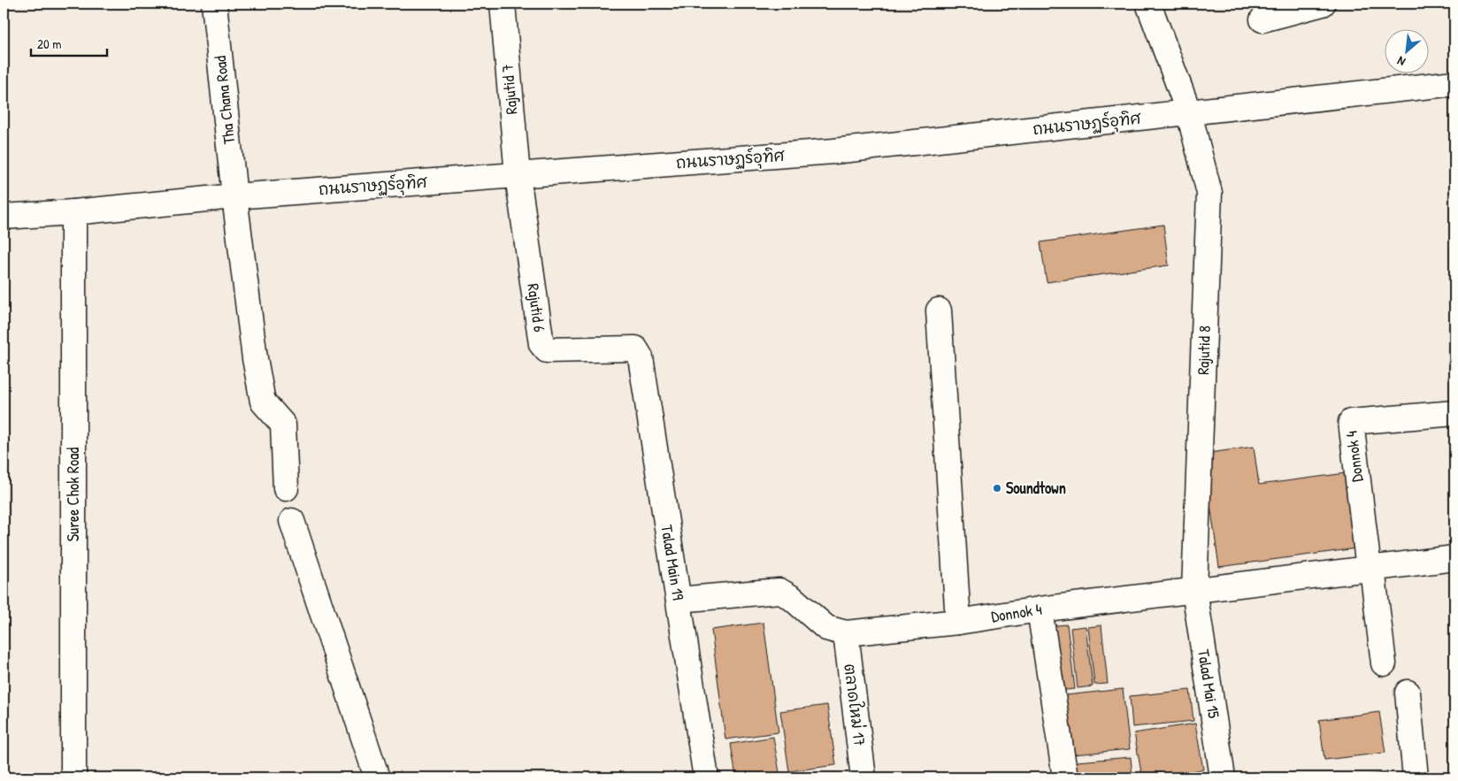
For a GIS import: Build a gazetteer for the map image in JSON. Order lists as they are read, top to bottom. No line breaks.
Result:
{"streets":{"street":["Rajutid 7","Tha Chana Road","ถนนราษฏร์อุทิศ","Rajutid 6","Rajutid 8","Donnok 4","Suree Chok Road","Talad Main 19","Talad Mai 15","ตลาดใหม่ 17"]},"crossings":[["Rajutid 7","ถนนราษฏร์อุทิศ"],["Rajutid 7","Rajutid 6"],["Tha Chana Road","ถนนราษฏร์อุทิศ"],["ถนนราษฏร์อุทิศ","Rajutid 6"],["ถนนราษฏร์อุทิศ","Rajutid 8"],["ถนนราษฏร์อุทิศ","Suree Chok Road"],["Rajutid 6","Talad Main 19"],["Rajutid 8","Donnok 4"],["Rajutid 8","Talad Mai 15"],["Donnok 4","Talad Main 19"],["Donnok 4","Talad Mai 15"],["Donnok 4","ตลาดใหม่ 17"]],"places":["Soundtown"],"scale_bar":"20 m","north":"bottom left"}
